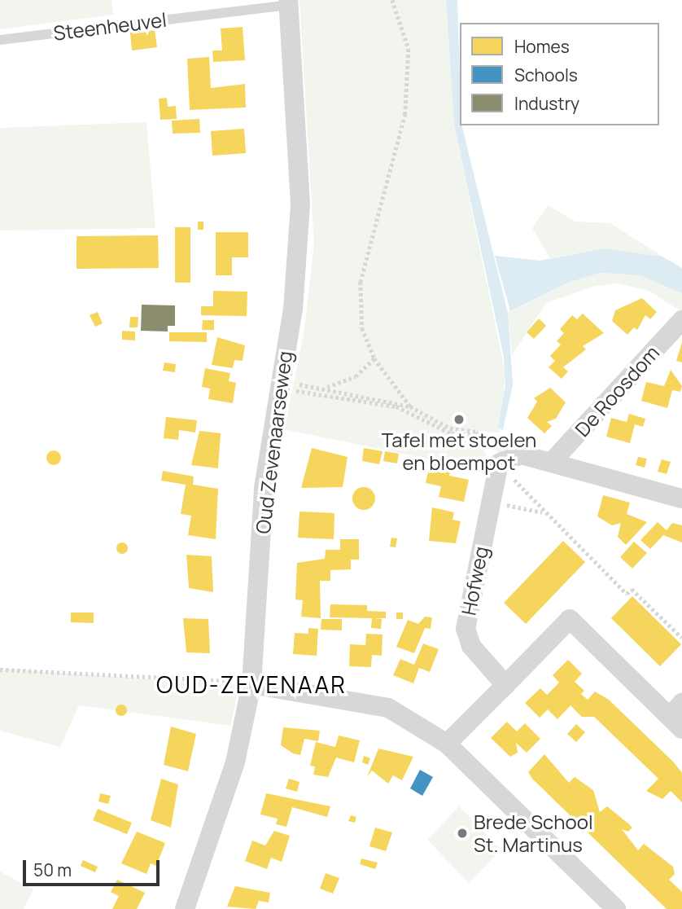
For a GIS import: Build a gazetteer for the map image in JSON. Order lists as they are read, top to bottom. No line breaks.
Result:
{"streets":{"street":["De Roosdom","Oud Zevenaarseweg","Hofweg"],"lane":["Steenheuvel"]},"crossings":[["Steenheuvel","Oud Zevenaarseweg"]],"districts":["OUD-ZEVENAAR"],"places":["Tafel met stoelen en bloempot","Brede School St. Martinus"],"legend":["Homes","Schools","Industry"],"scale_bar":"50 m"}
